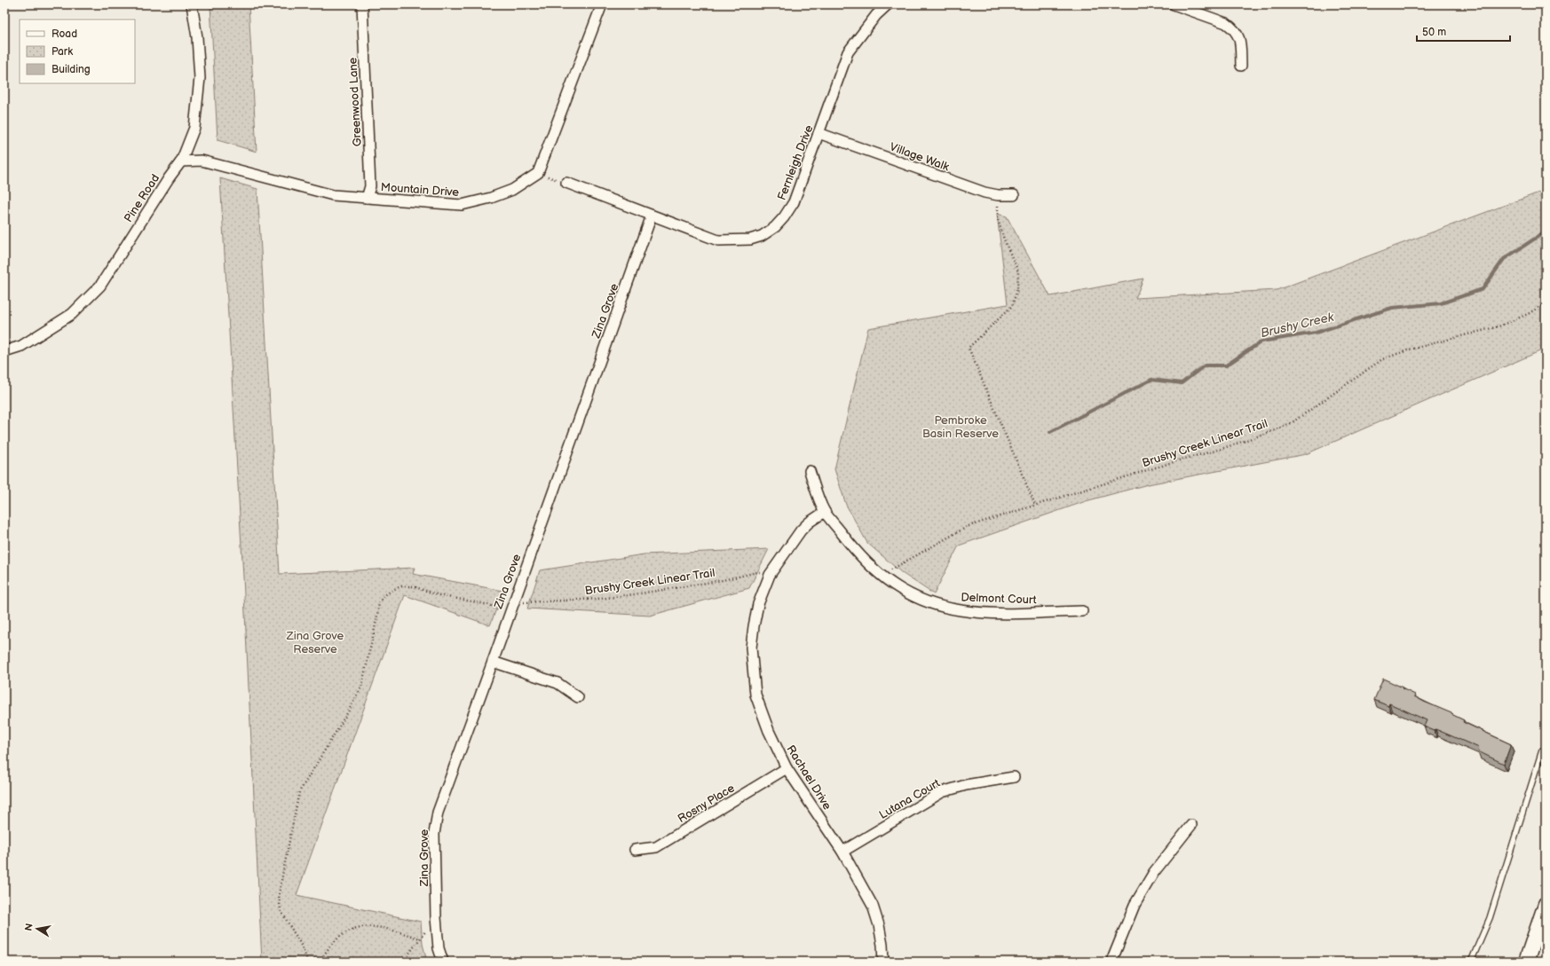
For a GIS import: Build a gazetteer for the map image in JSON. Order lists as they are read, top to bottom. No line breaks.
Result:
{"streets":{"street":["Greenwood Lane","Village Walk","Fernleigh Drive","Mountain Drive","Pine Road","Zina Grove","Delmont Court","Rachael Drive","Lutana Court","Rosny Place"],"path":["Brushy Creek Linear Trail"]},"crossings":[["Greenwood Lane","Mountain Drive"],["Village Walk","Fernleigh Drive"],["Fernleigh Drive","Zina Grove"],["Mountain Drive","Pine Road"],["Zina Grove","Brushy Creek Linear Trail"],["Brushy Creek Linear Trail","Delmont Court"],["Brushy Creek Linear Trail","Rachael Drive"],["Delmont Court","Rachael Drive"],["Rachael Drive","Lutana Court"],["Rachael Drive","Rosny Place"]],"water":["Brushy Creek"],"parks":["Pembroke Basin Reserve","Zina Grove Reserve"],"legend":["Road","Park","Building"],"scale_bar":"50 m","north":"left"}
